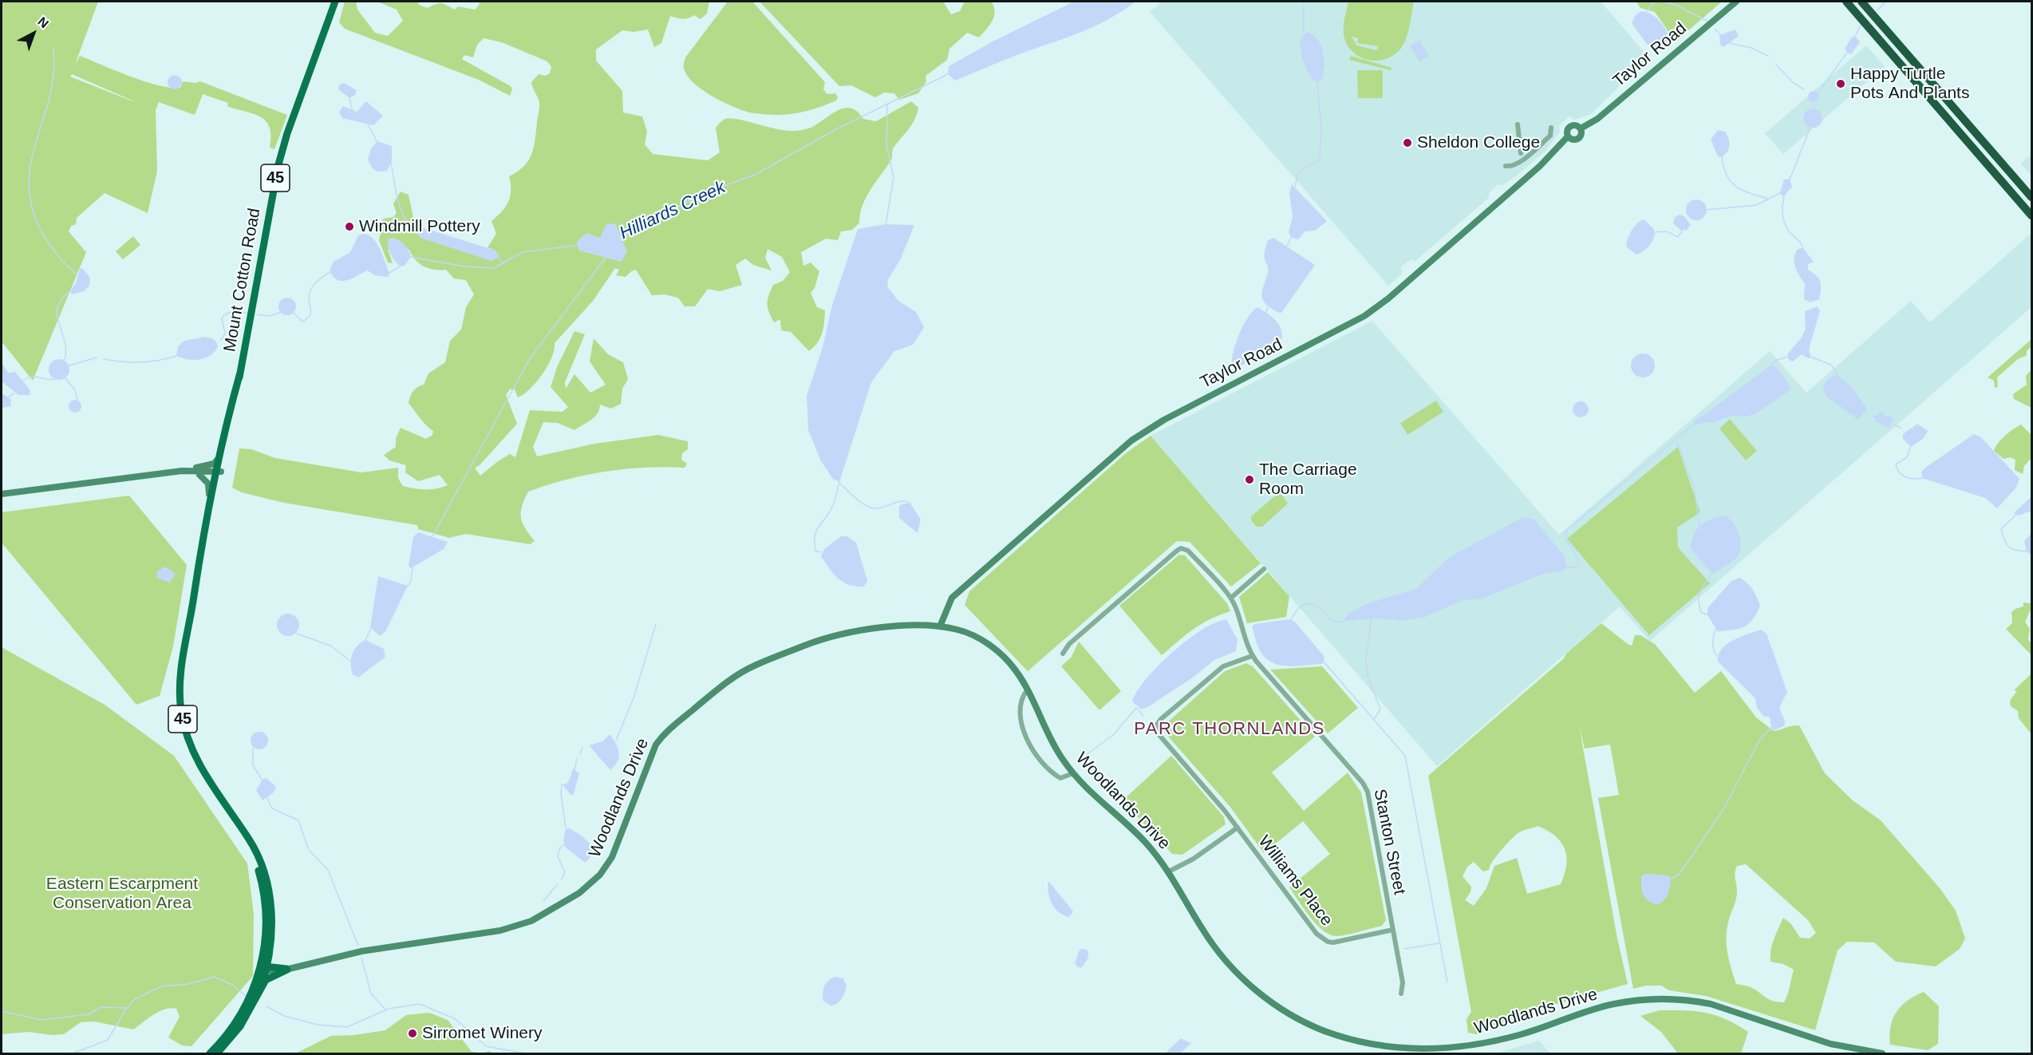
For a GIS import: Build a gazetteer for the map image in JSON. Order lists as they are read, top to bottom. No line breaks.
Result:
{"streets":{"main road":["Taylor Road","45","Mount Cotton Road","Woodlands Drive"],"street":["Stanton Street","Williams Place"]},"crossings":[["Taylor Road","Woodlands Drive"],["Woodlands Drive","Williams Place"],["Stanton Street","Williams Place"]],"districts":["PARC THORNLANDS"],"water":["Hilliards Creek"],"parks":["Eastern Escarpment Conservation Area"],"places":["Happy Turtle Pots And Plants","Sheldon College","Windmill Pottery","The Carriage Room","Sirromet Winery"],"north":"top right"}
